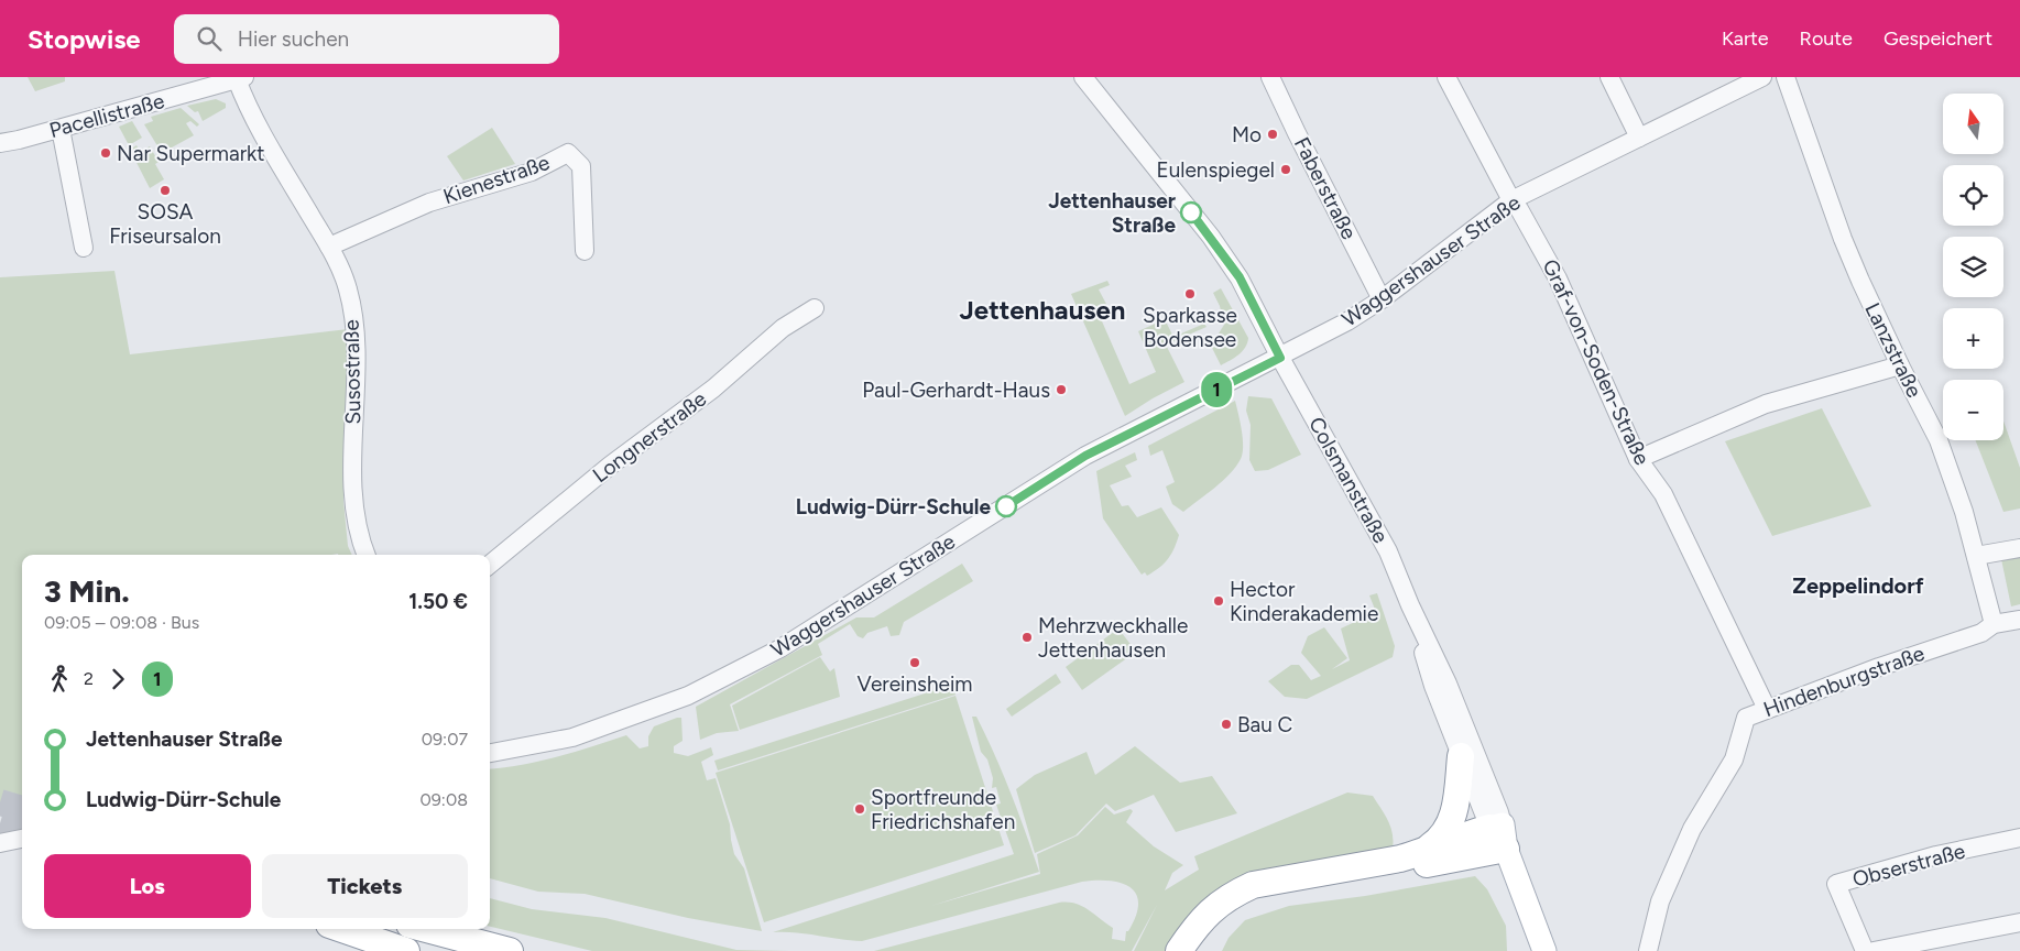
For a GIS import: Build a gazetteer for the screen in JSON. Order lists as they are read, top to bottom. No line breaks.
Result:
{"streets":{"main road":["Colsmanstraße"],"street":["Pacellistraße","Kienestraße","Faberstraße","Waggershauser Straße","Lanzstraße","Graf-von-Soden-Straße","Susostraße","Longnerstraße","Hindenburgstraße","Obserstraße"]},"crossings":[["Pacellistraße","Susostraße"],["Kienestraße","Susostraße"],["Faberstraße","Waggershauser Straße"],["Waggershauser Straße","Graf-von-Soden-Straße"],["Waggershauser Straße","Colsmanstraße"],["Lanzstraße","Hindenburgstraße"],["Graf-von-Soden-Straße","Hindenburgstraße"]],"districts":["Jettenhausen","Zeppelindorf"],"places":["Mo","Nar Supermarkt","Eulenspiegel","SOSA Friseursalon","Jettenhauser Straße","Sparkasse Bodensee","Paul-Gerhardt-Haus","Ludwig-Dürr-Schule","Hector Kinderakademie","Mehrzweckhalle Jettenhausen","Vereinsheim","Bau C","Sportfreunde Friedrichshafen"],"lines":["bus line 1"],"north":"top","page":{"header":"Stopwise","search":"Hier suchen","nav":["Karte","Route","Gespeichert"],"on_map":"1","map_buttons":["+","−"],"heading":["3 Min.","09:05 – 09:08 · Bus","1.50 €"],"legs":["2","1"],"list":[{"name":"Jettenhauser Straße","value":"09:07"},{"name":"Ludwig-Dürr-Schule","value":"09:08"}],"buttons":["Los","Tickets"]}}
